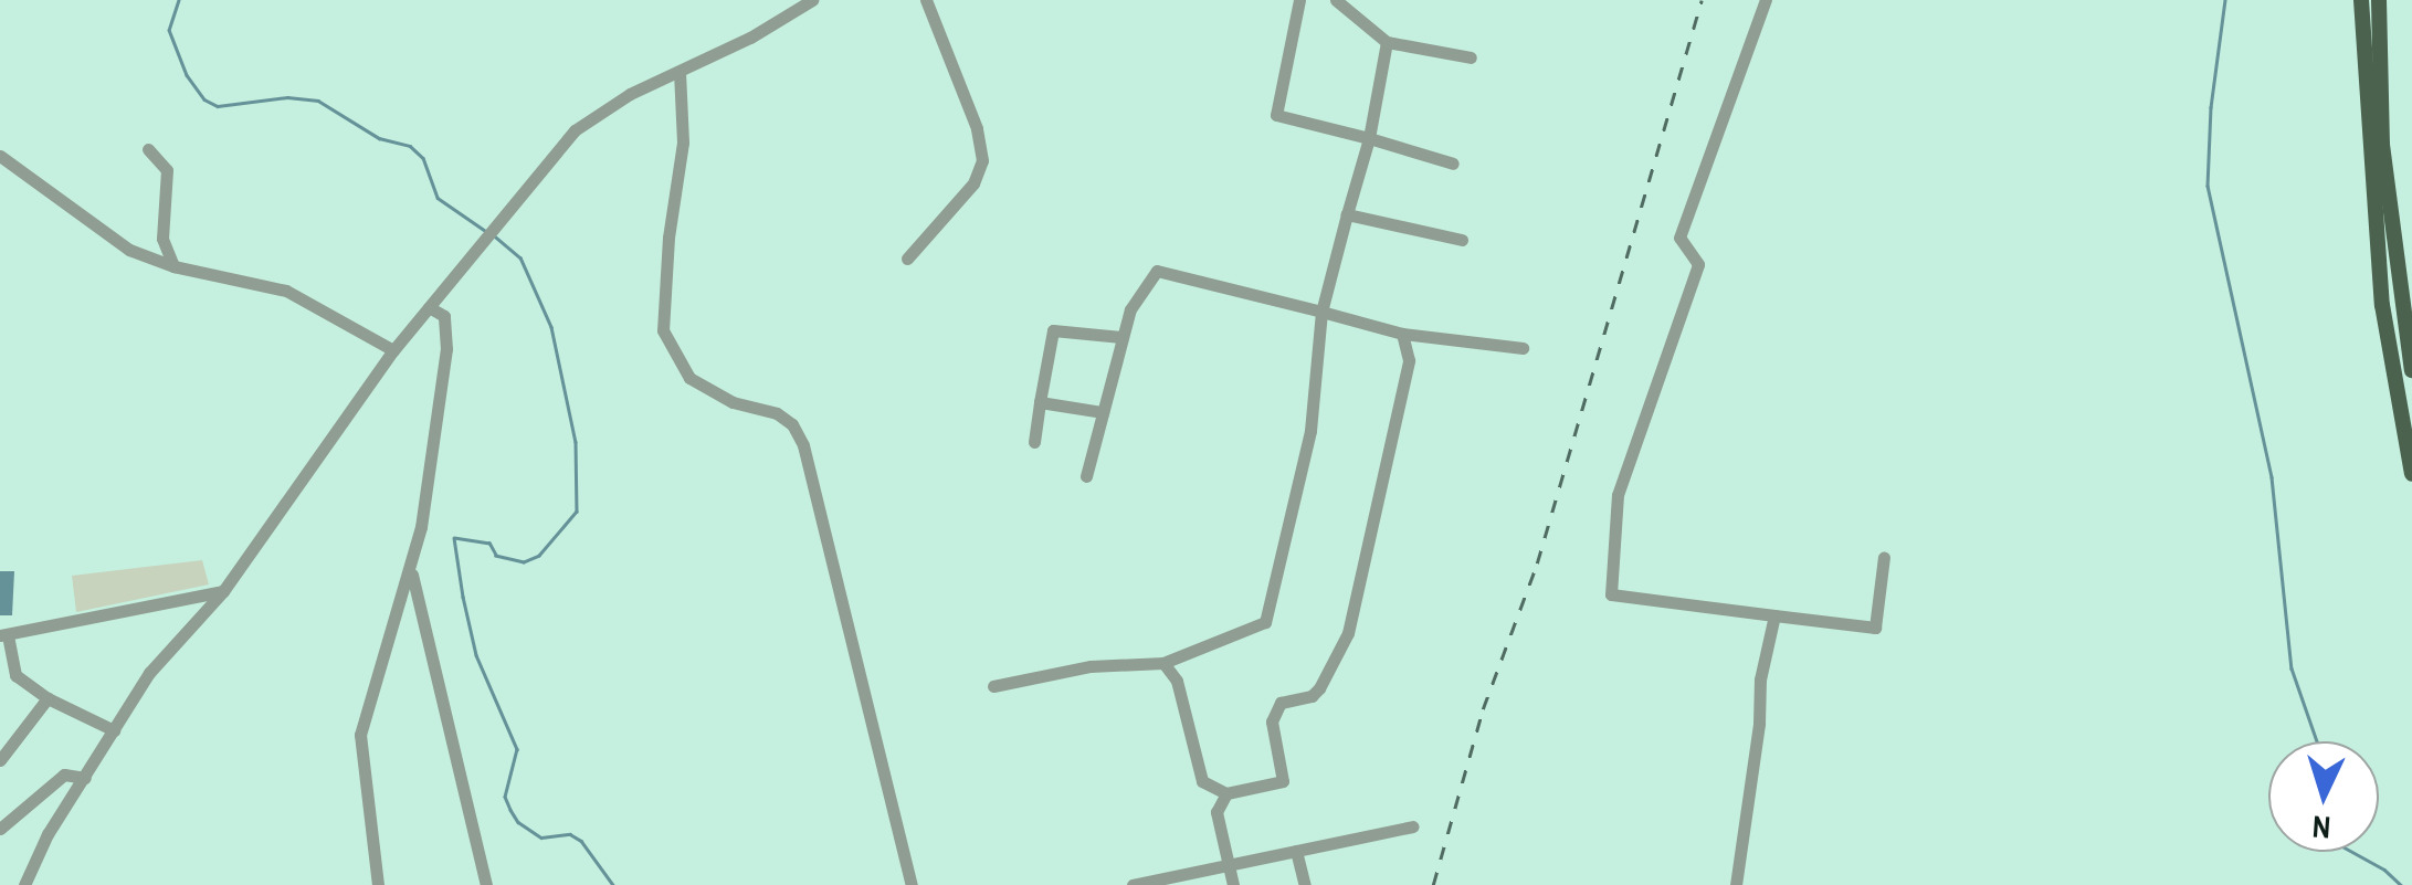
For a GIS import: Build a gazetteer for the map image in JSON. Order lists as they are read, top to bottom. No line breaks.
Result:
{"north":"bottom"}
